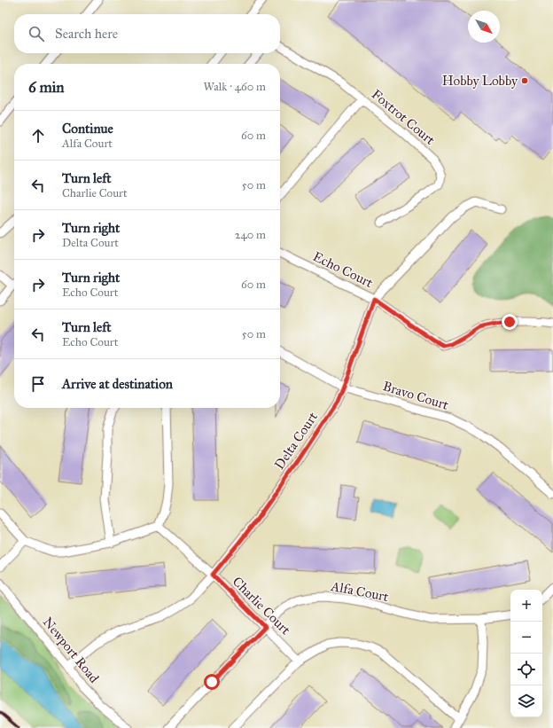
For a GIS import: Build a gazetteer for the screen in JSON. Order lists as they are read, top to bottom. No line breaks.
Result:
{"streets":{"street":["Foxtrot Court","Echo Court","Bravo Court","Delta Court","Alfa Court","Charlie Court","Newport Road"]},"crossings":[["Echo Court","Delta Court"],["Bravo Court","Delta Court"],["Delta Court","Charlie Court"],["Delta Court","Newport Road"],["Alfa Court","Charlie Court"]],"places":["Hobby Lobby"],"north":"bottom right","page":{"search":"Search here","heading":["6 min","Walk · 460 m"],"list":[["Continue","Alfa Court","60 m"],["Turn left","Charlie Court","50 m"],["Turn right","Delta Court","240 m"],["Turn right","Echo Court","60 m"],["Turn left","Echo Court","50 m"],"Arrive at destination"],"map_buttons":["+","−"]}}
